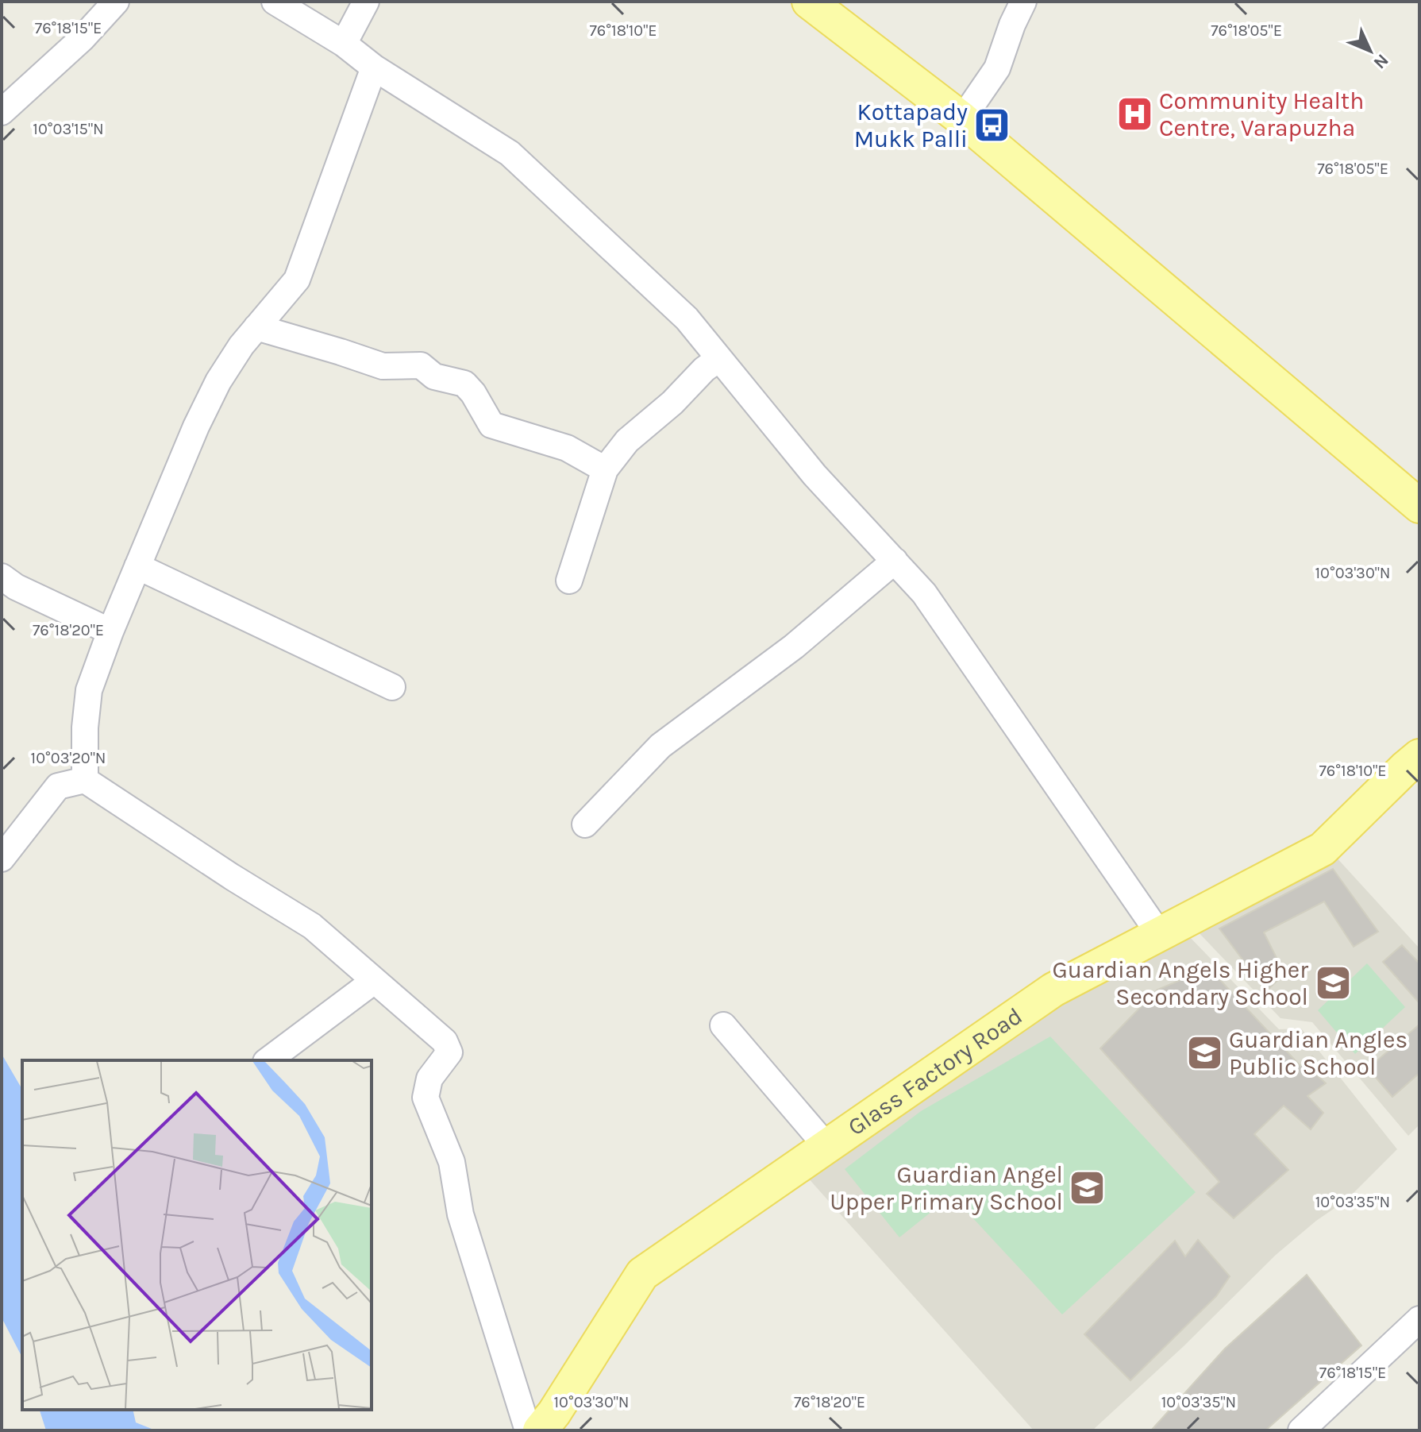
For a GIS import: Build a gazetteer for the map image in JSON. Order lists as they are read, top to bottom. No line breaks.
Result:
{"streets":{"main road":["Glass Factory Road"]},"places":{"hospital":["Community Health Centre, Varapuzha"],"bus stop":["Kottapady Mukk Palli"],"school or university":["Guardian Angels Higher Secondary School","Guardian Angles Public School","Guardian Angel Upper Primary School"]},"north":"bottom right","coordinates":["76°18'15\"E","76°18'10\"E","76°18'05\"E","10°03'15\"N","10°03'30\"N","76°18'20\"E","10°03'20\"N","10°03'35\"N"]}
